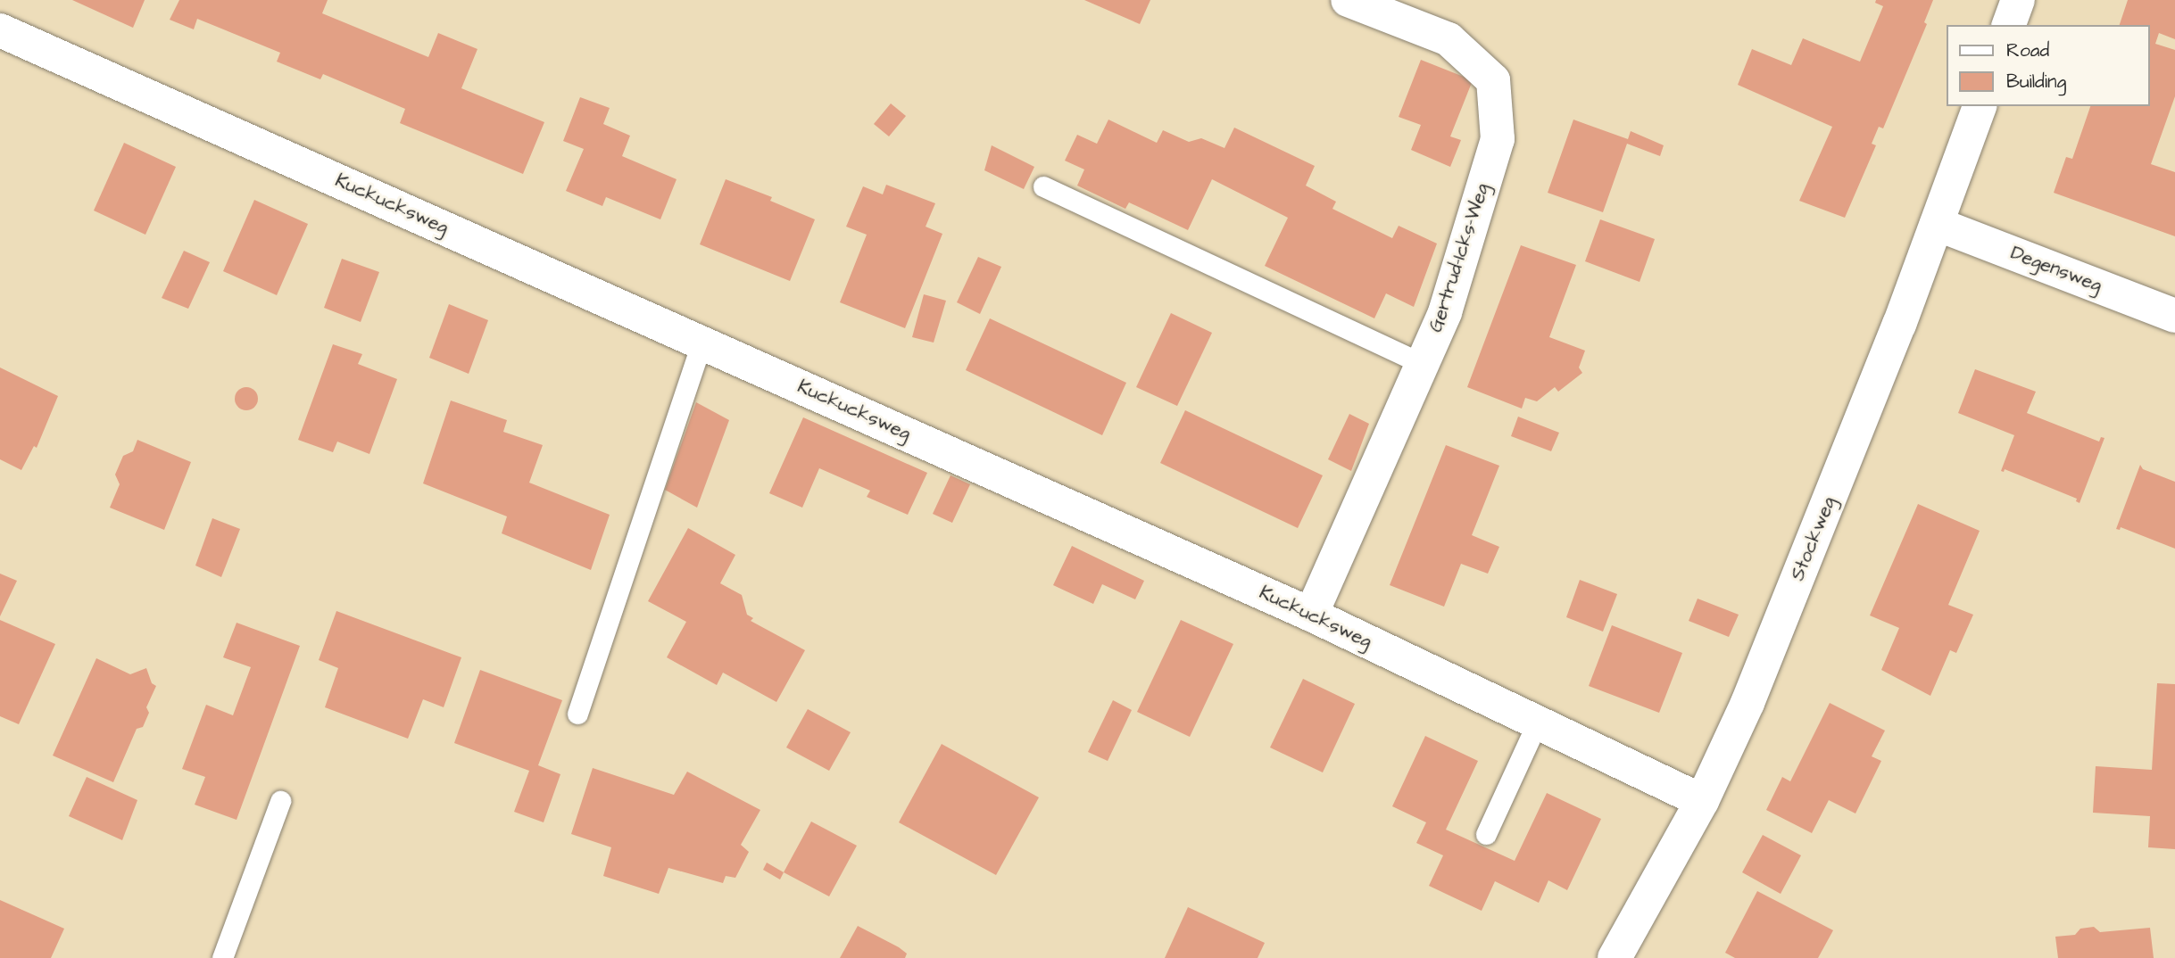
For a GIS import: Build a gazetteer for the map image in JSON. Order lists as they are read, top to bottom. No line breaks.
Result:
{"streets":{"street":["Kuckucksweg","Gertrud-Icks-Weg","Degensweg","Stockweg"]},"crossings":[["Kuckucksweg","Gertrud-Icks-Weg"],["Kuckucksweg","Stockweg"],["Degensweg","Stockweg"]],"legend":["Road","Building"]}
